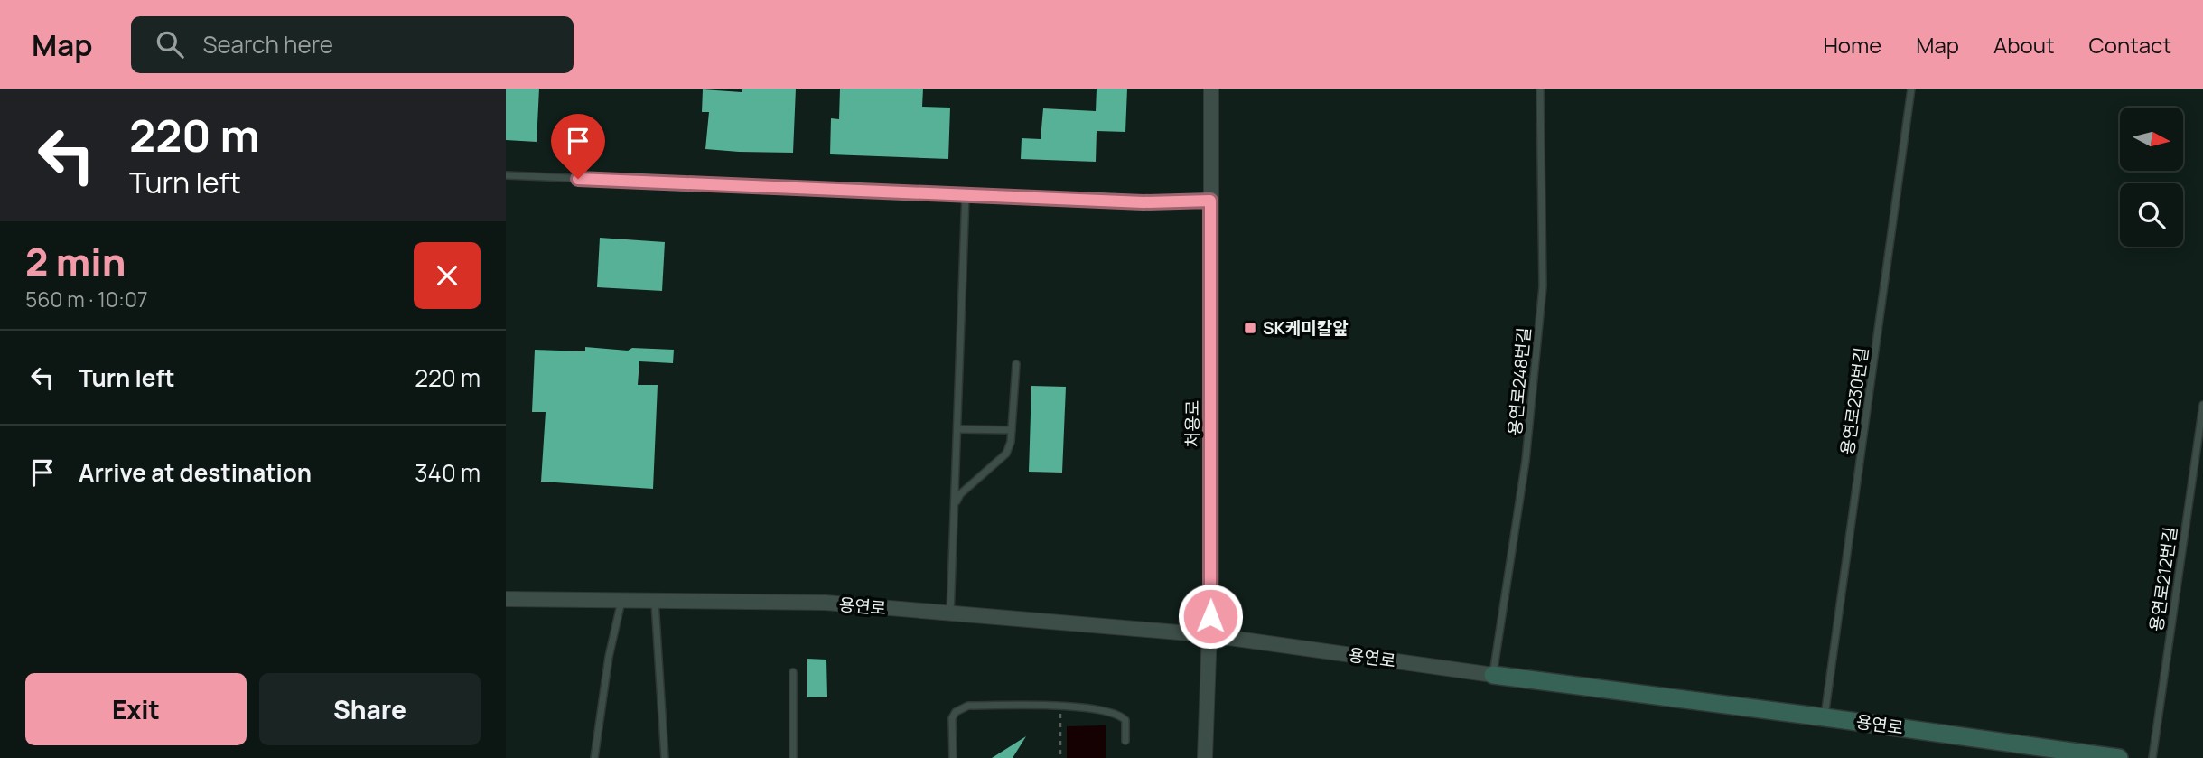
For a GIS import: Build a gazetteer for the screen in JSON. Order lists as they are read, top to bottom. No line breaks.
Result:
{"streets":{"main road":["용연로"],"street":["처용로"],"lane":["용연로248번길","용연로230번길","용연로212번길"]},"crossings":[["용연로248번길","용연로"],["용연로230번길","용연로"],["처용로","용연로"]],"places":{"transit":["SK케미칼앞"]},"north":"right","page":{"header":"Map","search":"Search here","nav":["Home","Map","About","Contact"],"turn":["220 m","Turn left"],"heading":["2 min","560 m · 10:07"],"list":[{"name":"Turn left","value":"220 m"},{"name":"Arrive at destination","value":"340 m"}],"buttons":["Exit","Share"]}}
